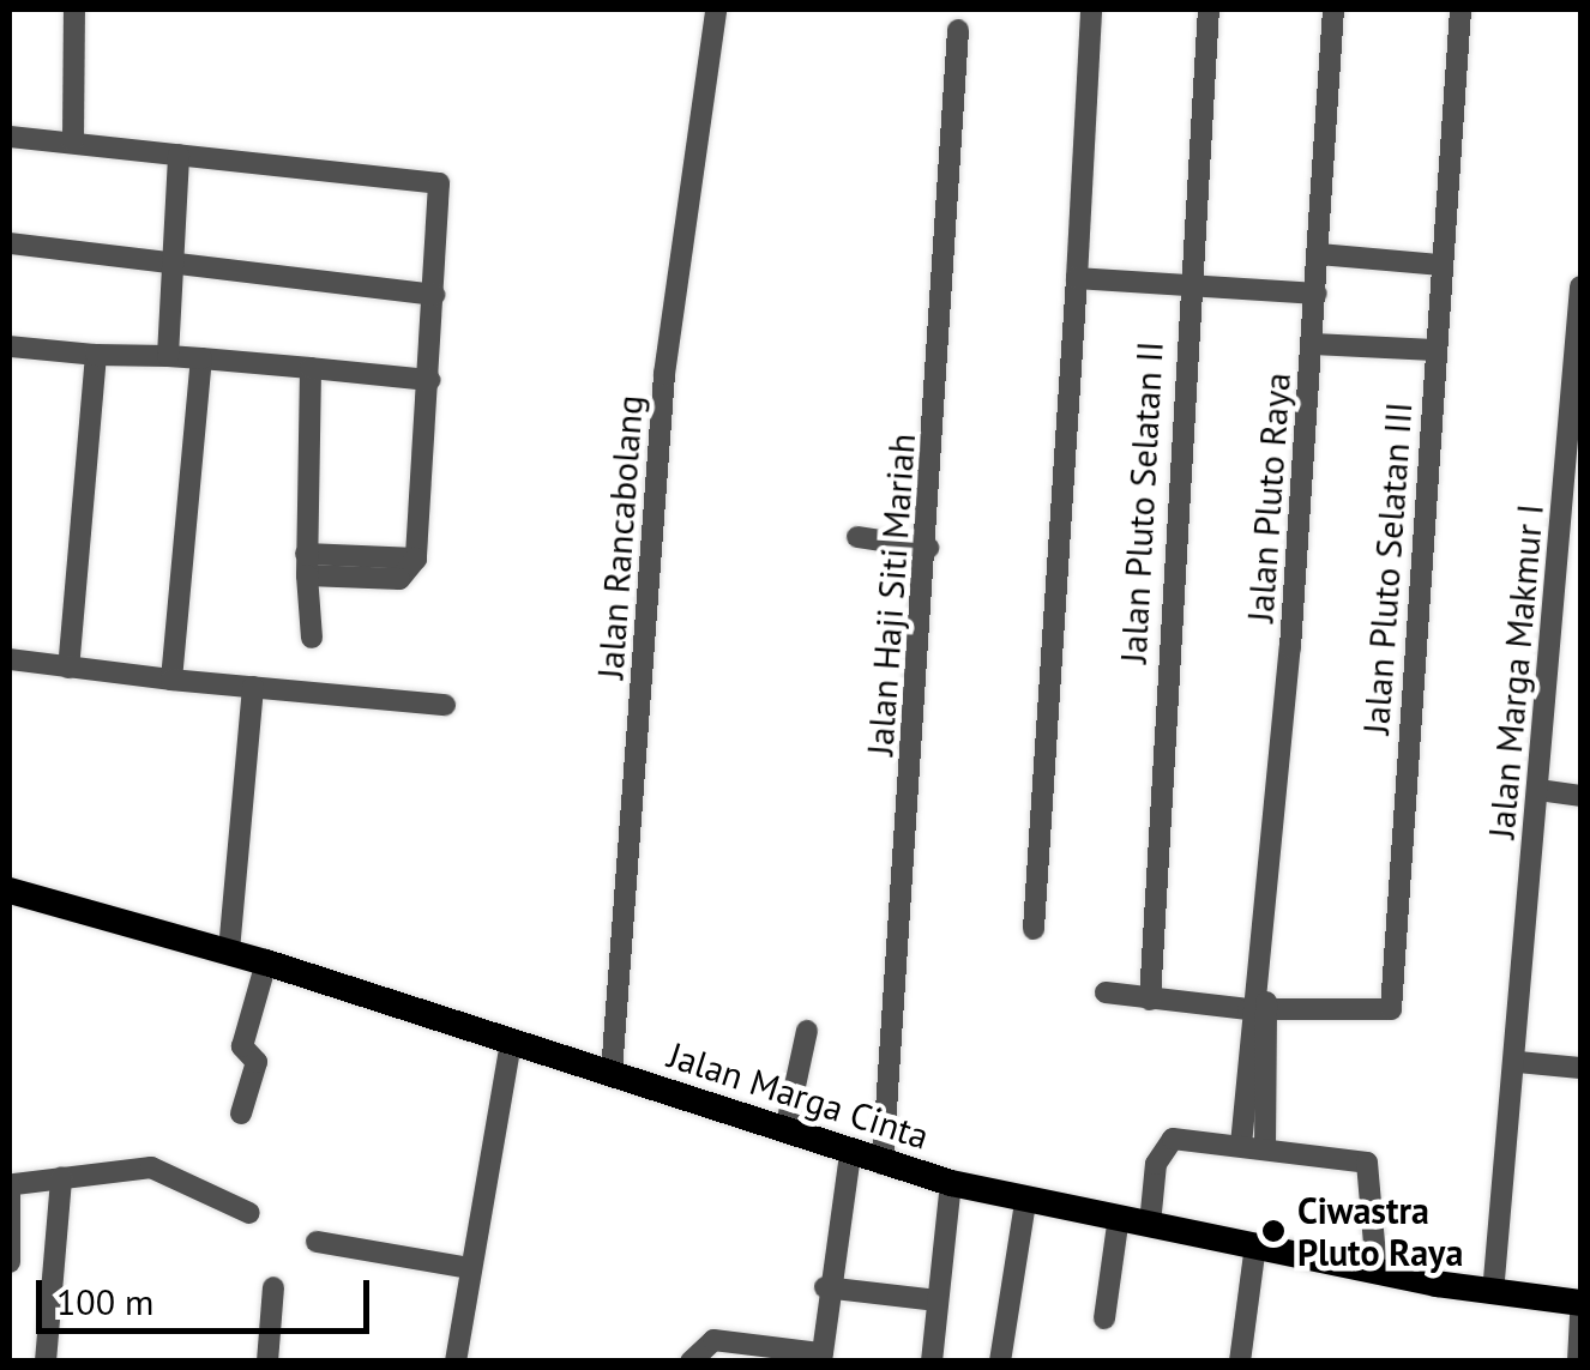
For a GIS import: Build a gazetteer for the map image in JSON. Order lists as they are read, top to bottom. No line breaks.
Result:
{"streets":{"main road":["Jalan Marga Cinta"],"street":["Jalan Pluto Raya","Jalan Pluto Selatan II","Jalan Rancabolang","Jalan Pluto Selatan III","Jalan Haji Siti Mariah","Jalan Marga Makmur I"]},"crossings":[["Jalan Pluto Raya","Jalan Pluto Selatan III"],["Jalan Rancabolang","Jalan Marga Cinta"],["Jalan Haji Siti Mariah","Jalan Marga Cinta"],["Jalan Marga Makmur I","Jalan Marga Cinta"]],"places":["Ciwastra Pluto Raya"],"scale_bar":"100 m"}
